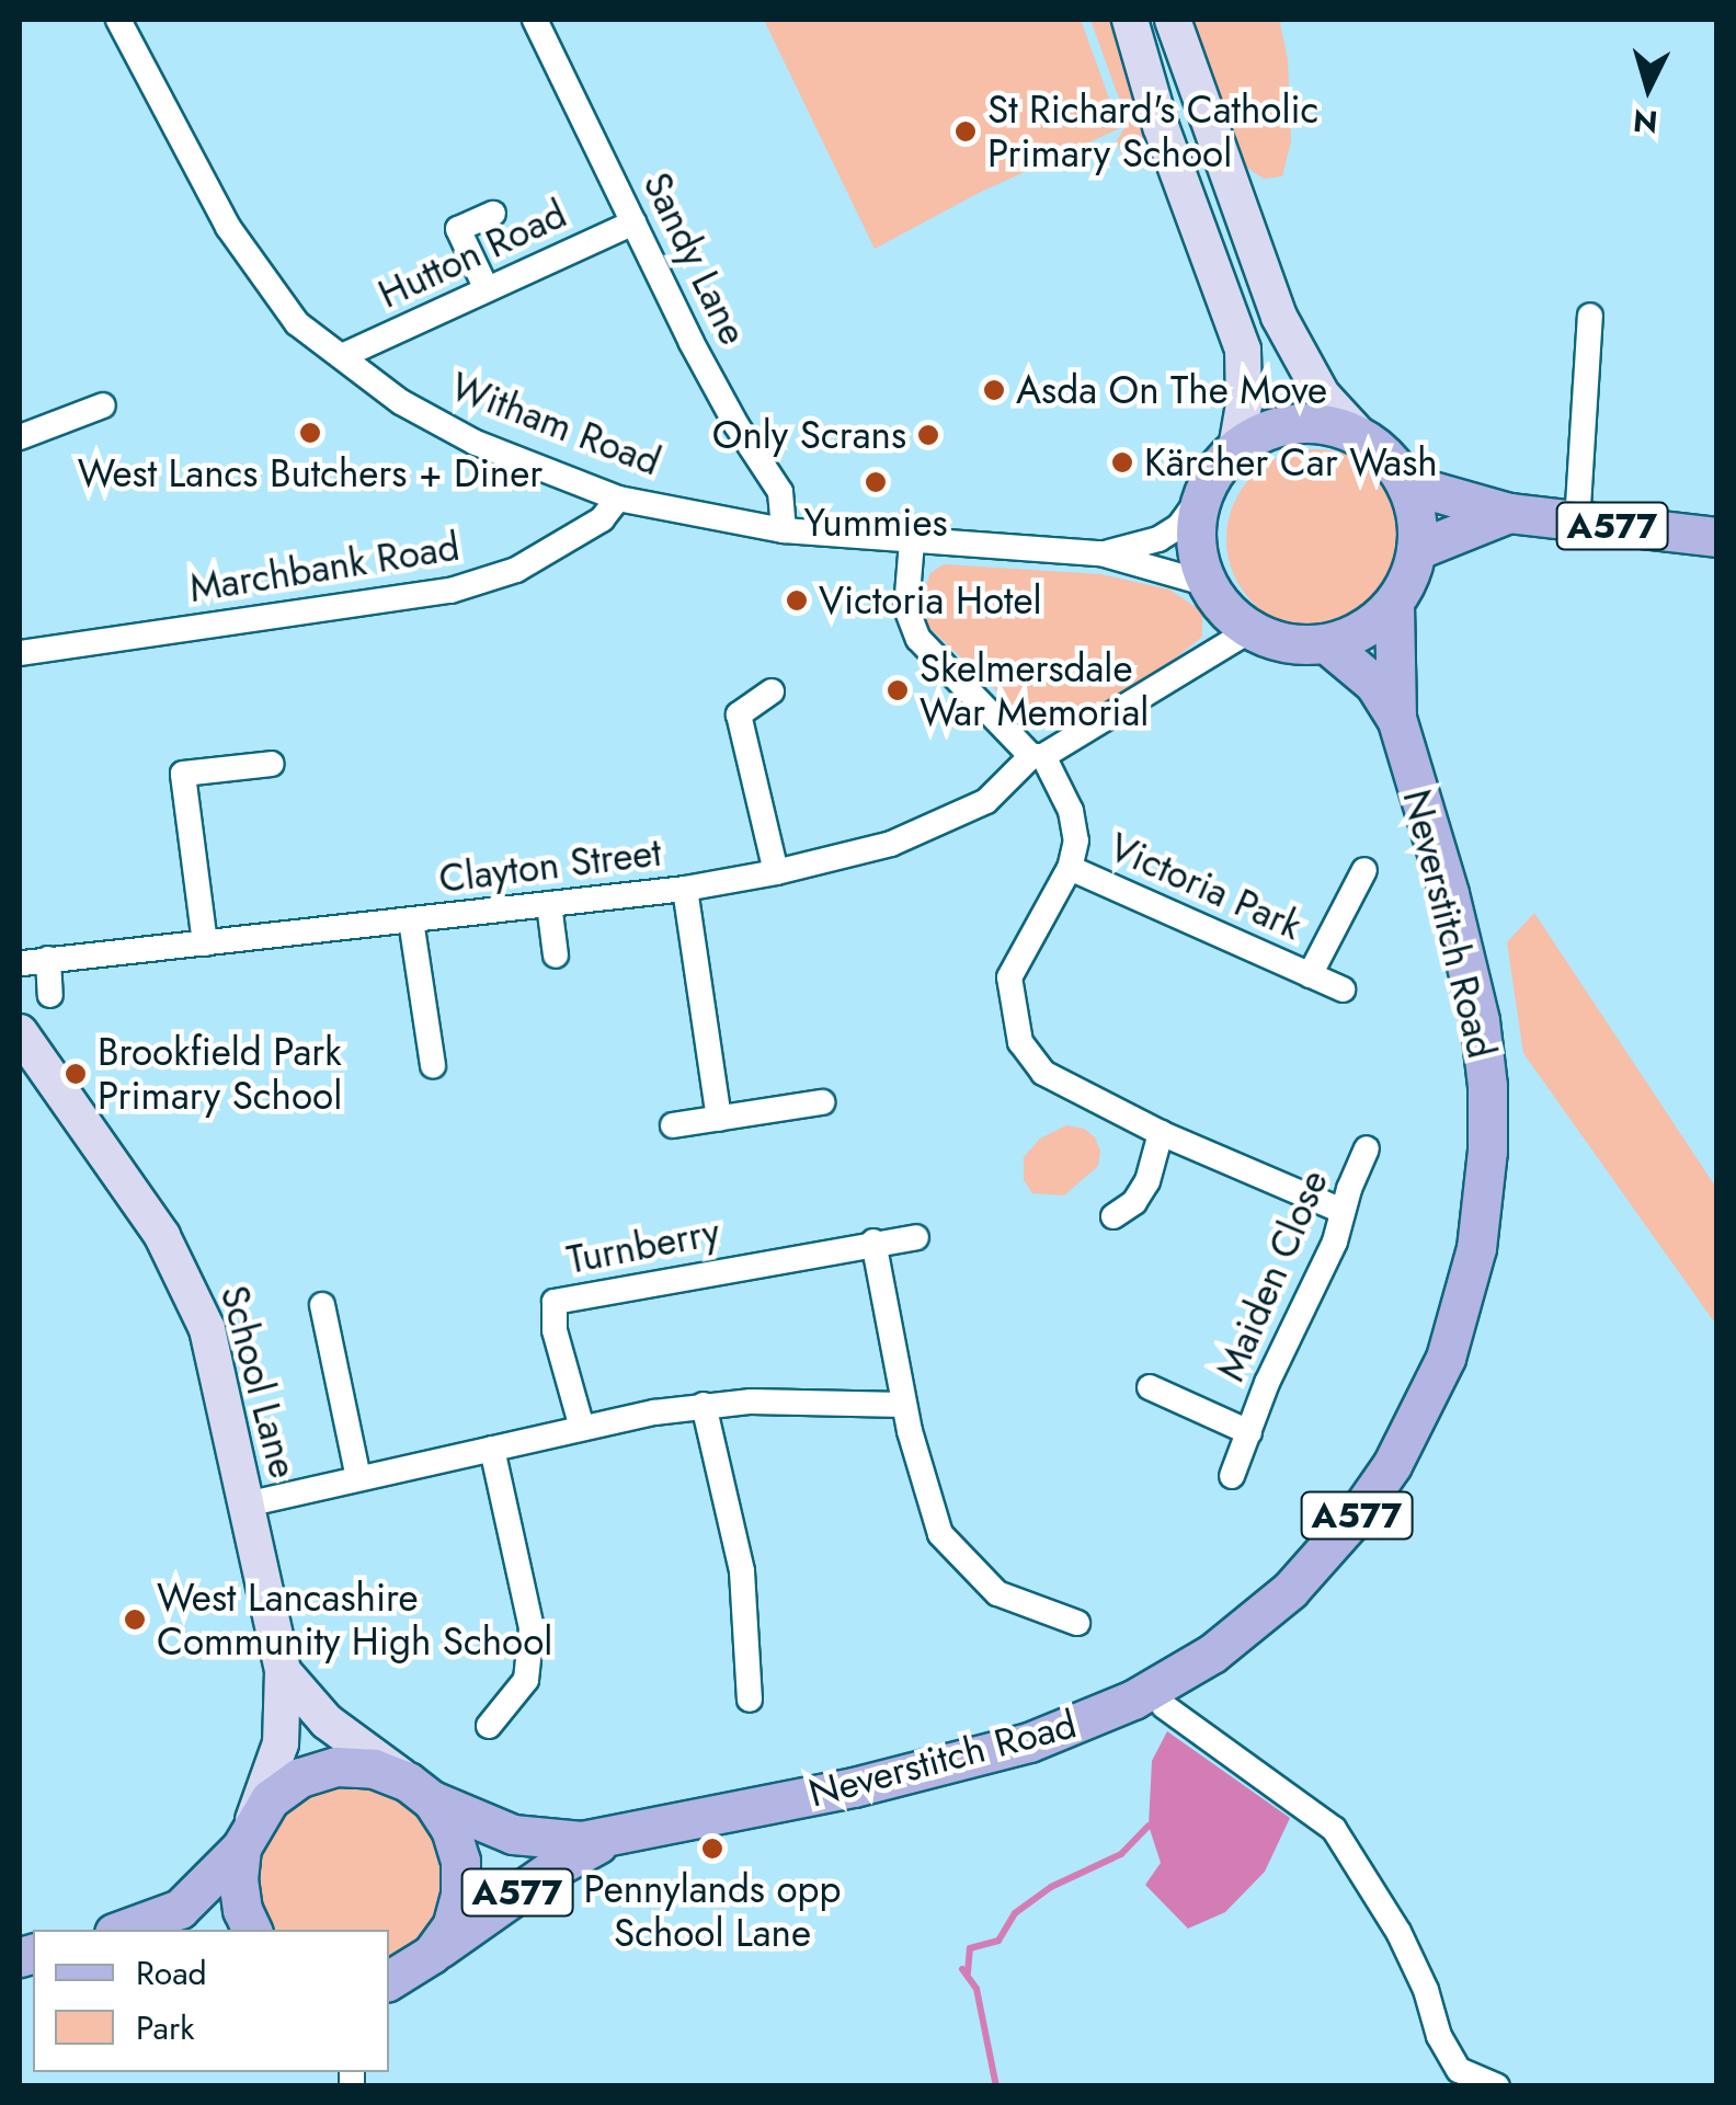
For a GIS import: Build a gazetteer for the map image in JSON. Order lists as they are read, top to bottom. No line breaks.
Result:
{"streets":{"main road":["A577","Neverstitch Road"],"street":["Hutton Road","Sandy Lane","Witham Road","Marchbank Road","Clayton Street","Victoria Park","Turnberry","Maiden Close","School Lane"]},"crossings":[["Hutton Road","Sandy Lane"],["Hutton Road","Witham Road"],["Sandy Lane","Witham Road"],["Witham Road","A577"],["Witham Road","Marchbank Road"],["Witham Road","Clayton Street"],["Witham Road","Neverstitch Road"],["A577","Clayton Street"],["A577","Neverstitch Road"],["A577","School Lane"],["Clayton Street","Neverstitch Road"],["Neverstitch Road","School Lane"]],"places":["St Richard's Catholic Primary School","Asda On The Move","West Lancs Butchers + Diner","Only Scrans","Kärcher Car Wash","Yummies","Victoria Hotel","Skelmersdale War Memorial","Brookfield Park Primary School","West Lancashire Community High School","Pennylands opp School Lane"],"legend":["Road","Park"],"north":"bottom"}
